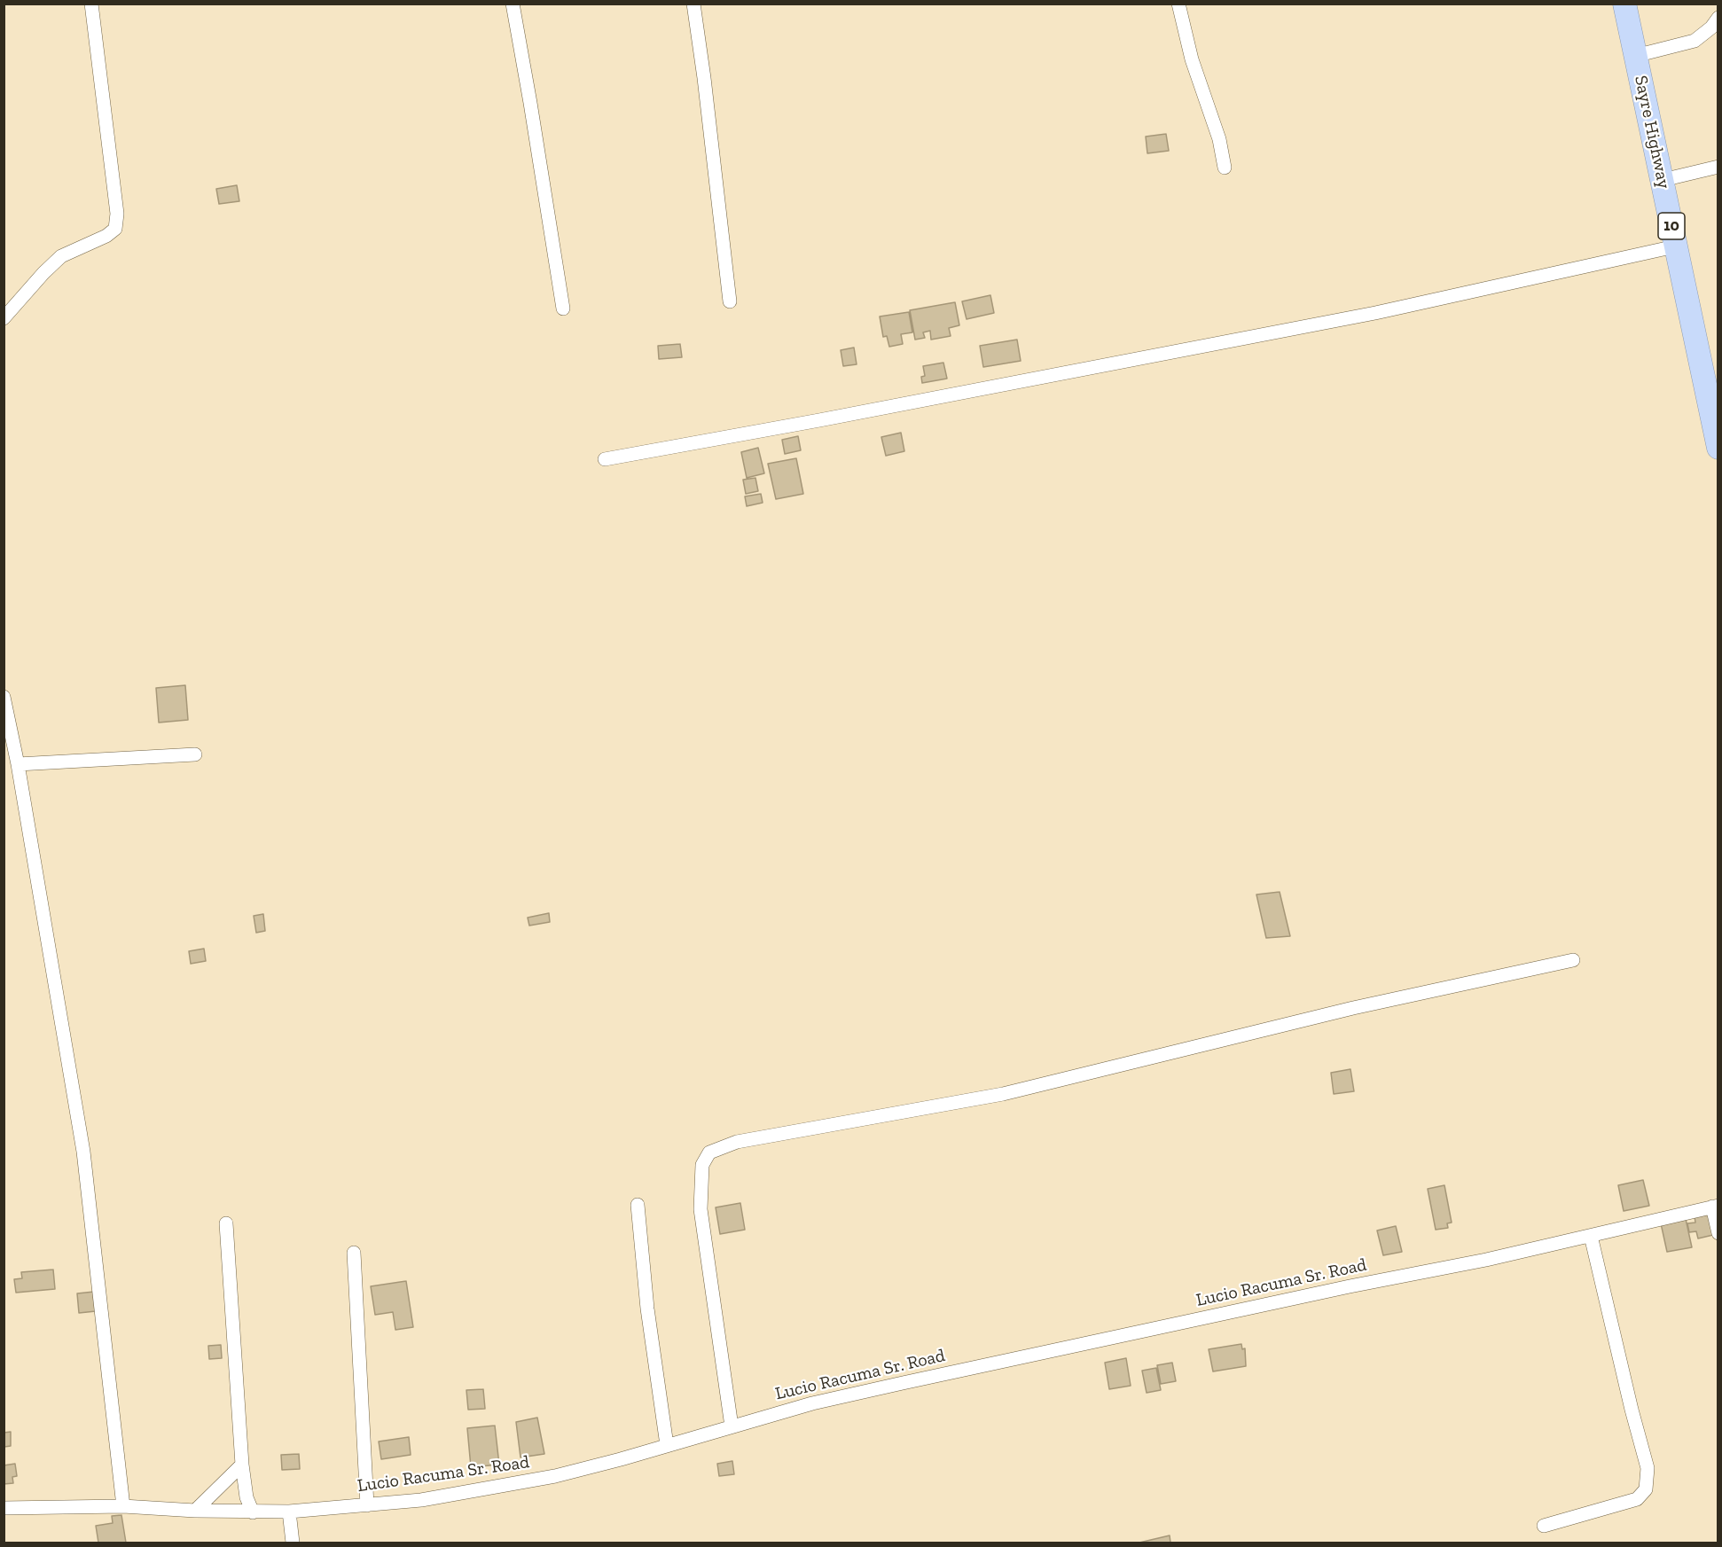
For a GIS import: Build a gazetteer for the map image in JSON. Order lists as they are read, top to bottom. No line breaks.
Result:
{"streets":{"highway":["Sayre Highway","10"],"street":["Lucio Racuma Sr. Road"]}}
